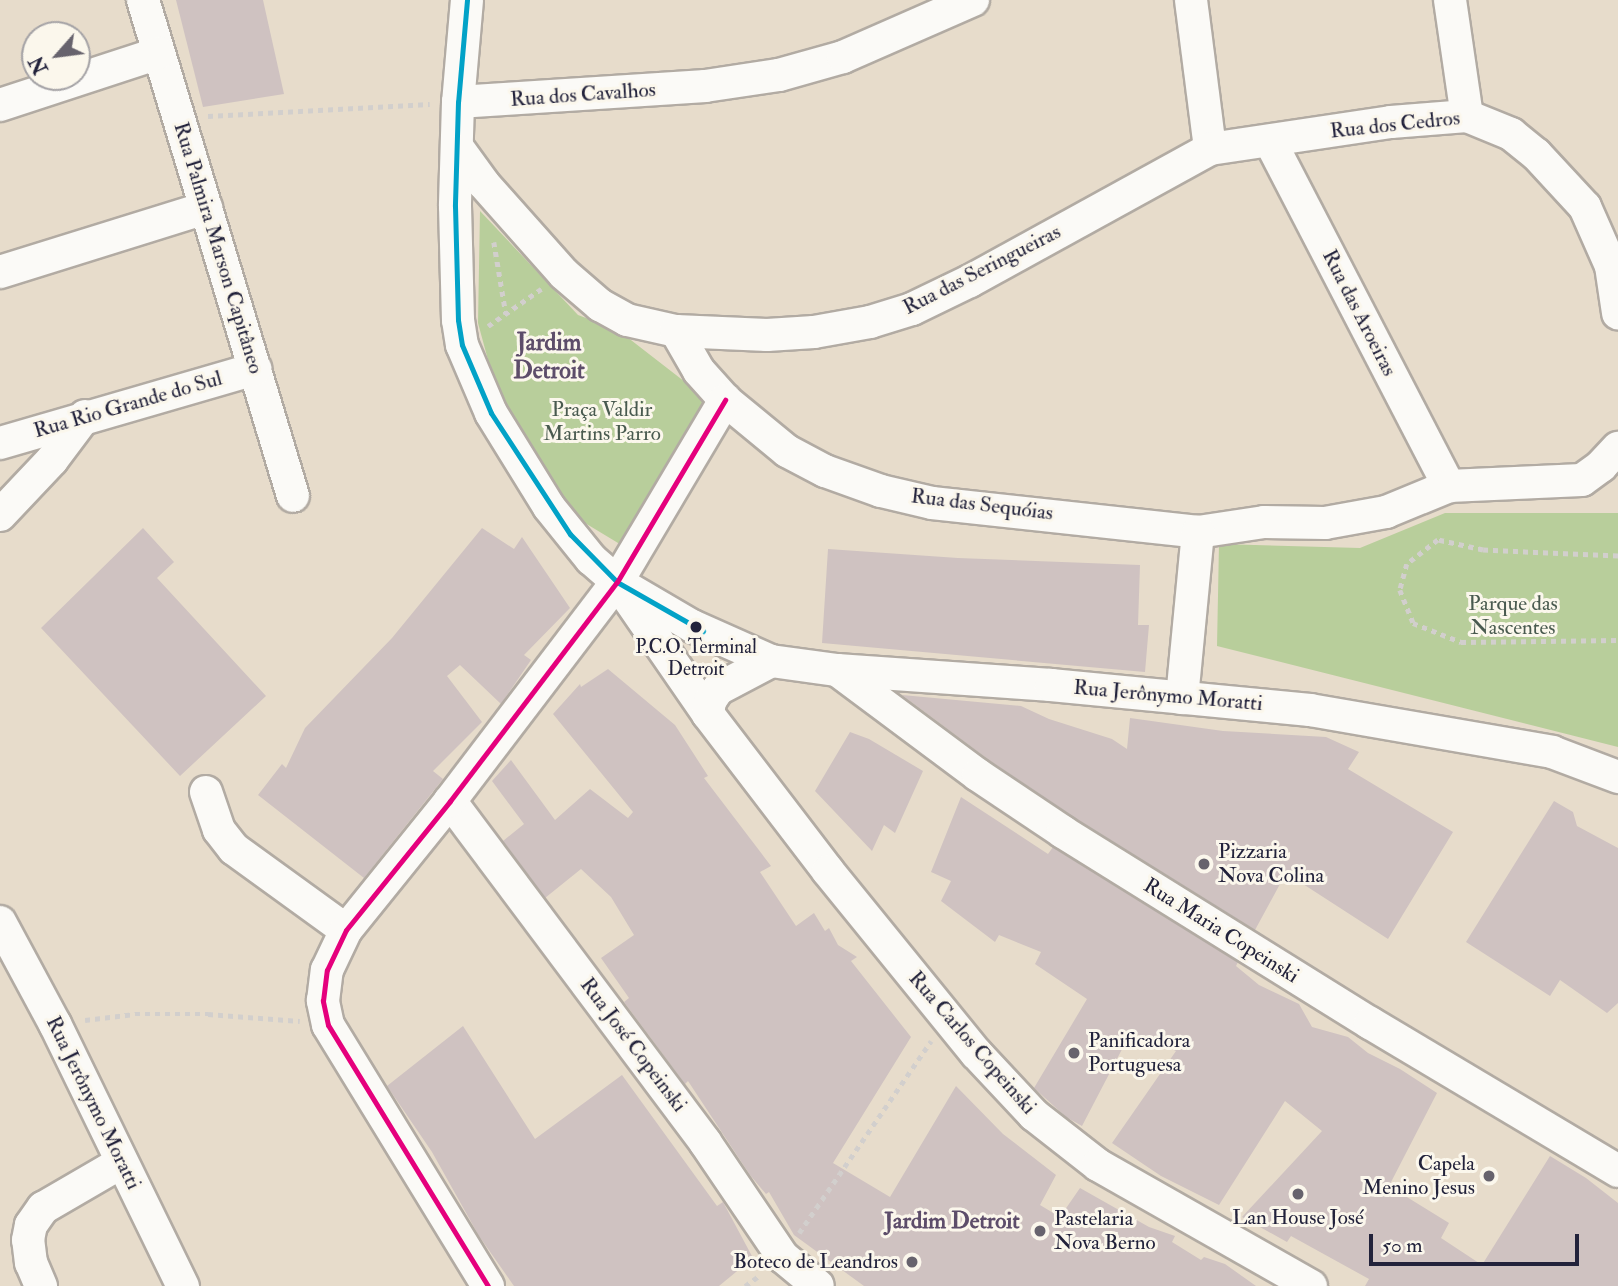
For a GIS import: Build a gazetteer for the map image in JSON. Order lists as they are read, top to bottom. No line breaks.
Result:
{"streets":{"street":["Rua dos Cavalhos","Rua dos Cedros","Rua Palmira Marson Capitâneo","Rua das Seringueiras","Rua das Aroeiras","Rua Rio Grande do Sul","Rua das Sequóias","Rua Jerônymo Moratti","Rua Maria Copeinski","Rua Carlos Copeinski","Rua José Copeinski"]},"crossings":[["Rua dos Cedros","Rua das Seringueiras"],["Rua dos Cedros","Rua das Aroeiras"],["Rua Palmira Marson Capitâneo","Rua Rio Grande do Sul"],["Rua das Seringueiras","Rua das Aroeiras"],["Rua das Seringueiras","Rua das Sequóias"],["Rua das Aroeiras","Rua das Sequóias"],["Rua Jerônymo Moratti","Rua Maria Copeinski"],["Rua Jerônymo Moratti","Rua Carlos Copeinski"]],"districts":["Jardim Detroit","Jardim Detroit"],"parks":["Praça Valdir Martins Parro","Parque das Nascentes"],"places":["P.C.O. Terminal Detroit","Pizzaria Nova Colina","Panificadora Portuguesa","Capela Menino Jesus","Lan House José","Pastelaria Nova Berno","Boteco de Leandros"],"scale_bar":"50 m","north":"bottom left"}
